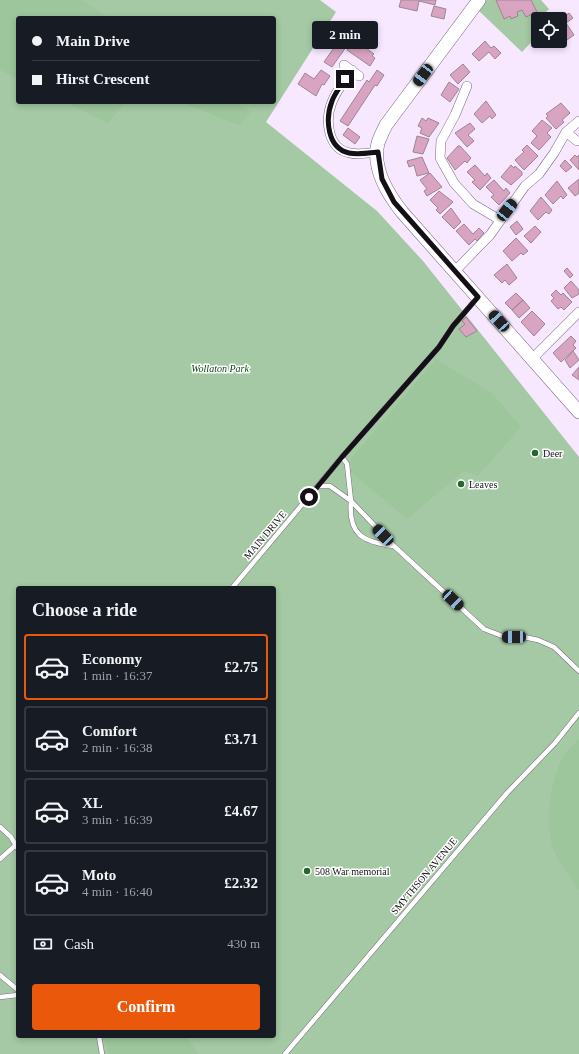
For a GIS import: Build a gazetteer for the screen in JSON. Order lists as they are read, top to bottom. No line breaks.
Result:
{"streets":{"lane":["MAIN DRIVE","SMYTHSON AVENUE"]},"parks":["Wollaton Park"],"places":["Deer","Leaves","508 War memorial"],"page":{"banner":["Main Drive","Hirst Crescent"],"bubble":"2 min","heading":"Choose a ride","list":[{"name":"Economy","note":"1 min · 16:37","value":"£2.75"},{"name":"Comfort","note":"2 min · 16:38","value":"£3.71"},{"name":"XL","note":"3 min · 16:39","value":"£4.67"},{"name":"Moto","note":"4 min · 16:40","value":"£2.32"}],"pay":["Cash","430 m"],"buttons":"Confirm"}}
